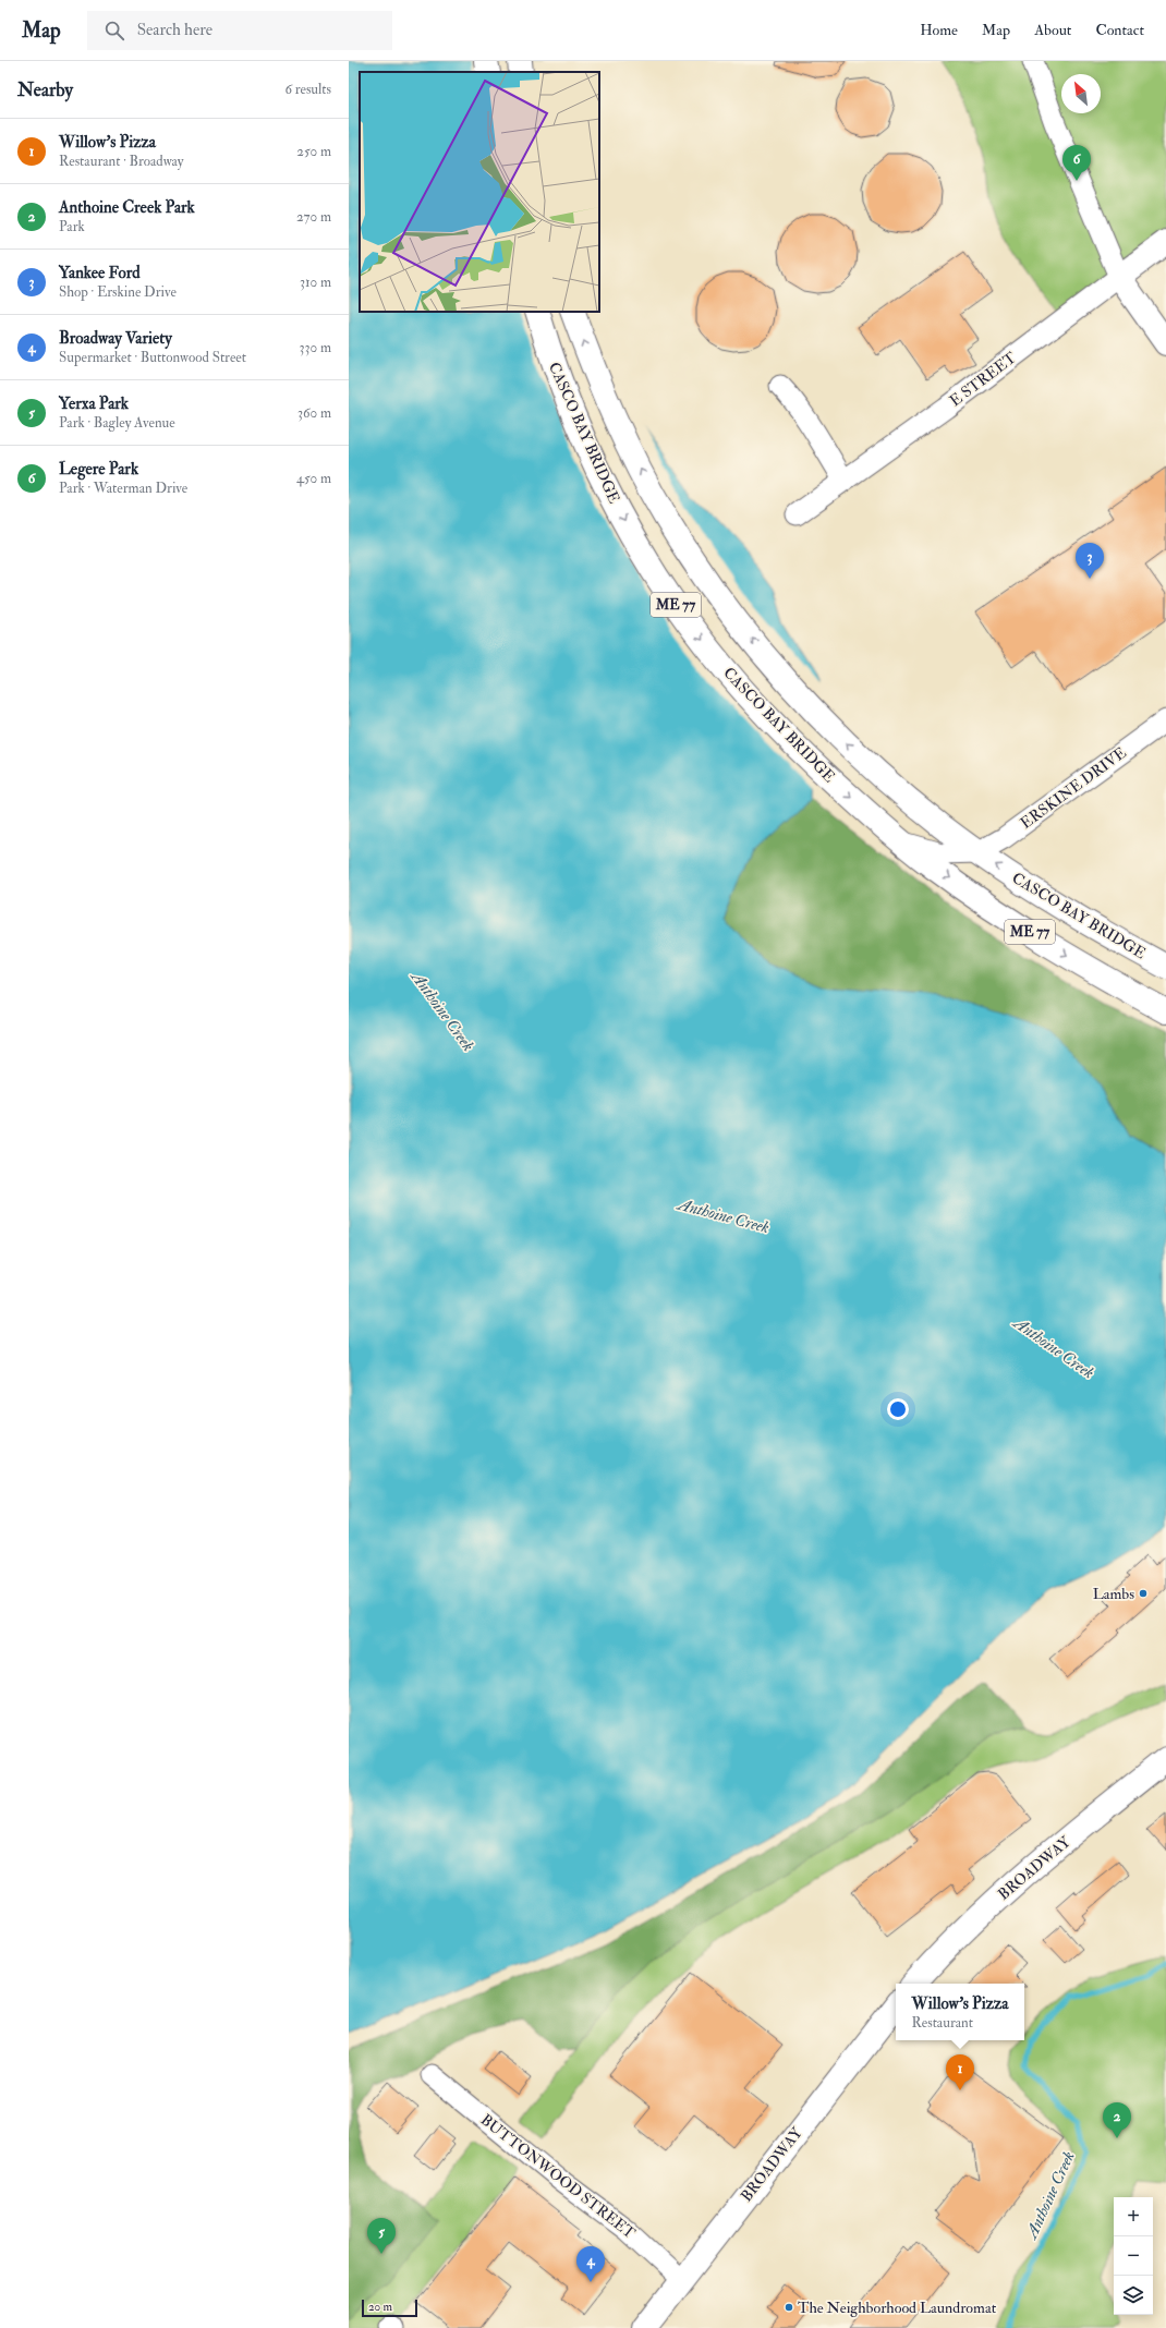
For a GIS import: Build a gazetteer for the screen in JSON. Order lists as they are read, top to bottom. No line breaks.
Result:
{"streets":{"main road":["E STREET","CASCO BAY BRIDGE","ME 77","BROADWAY"],"street":["ERSKINE DRIVE","BUTTONWOOD STREET"]},"crossings":[["CASCO BAY BRIDGE","ERSKINE DRIVE"],["BROADWAY","BUTTONWOOD STREET"]],"water":["Anthoine Creek"],"places":["Lambs","The Neighborhood Laundromat"],"scale_bar":"20 m","north":"top left","page":{"header":"Map","search":"Search here","nav":["Home","Map","About","Contact"],"heading":["Nearby","6 results"],"list":[{"mark":"1","name":"Willow's Pizza","note":"Restaurant · Broadway","value":"250 m"},{"mark":"2","name":"Anthoine Creek Park","note":"Park","value":"270 m"},{"mark":"3","name":"Yankee Ford","note":"Shop · Erskine Drive","value":"310 m"},{"mark":"4","name":"Broadway Variety","note":"Supermarket · Buttonwood Street","value":"330 m"},{"mark":"5","name":"Yerxa Park","note":"Park · Bagley Avenue","value":"360 m"},{"mark":"6","name":"Legere Park","note":"Park · Waterman Drive","value":"450 m"}],"pins":["6","3","1","2","5","4"],"popup":["Willow's Pizza","Restaurant"],"map_buttons":["+","−"],"scale":"20 m"}}
